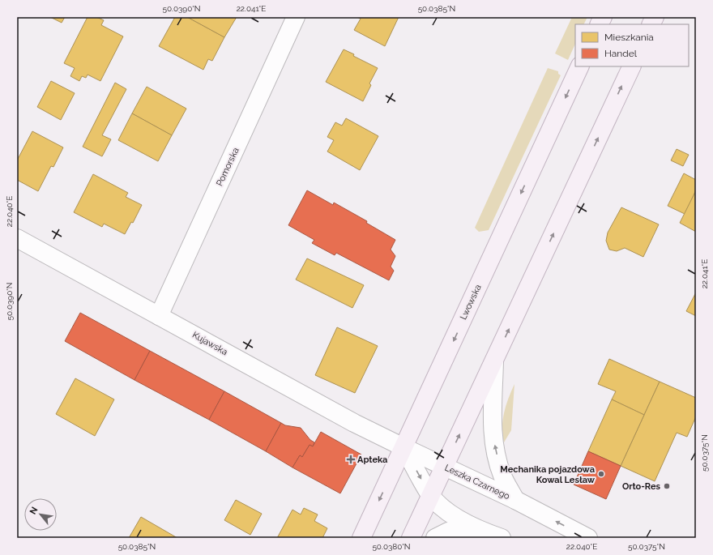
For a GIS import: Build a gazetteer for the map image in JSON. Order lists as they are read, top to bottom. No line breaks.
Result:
{"streets":{"main road":["Lwowska"],"street":["Pomorska","Kujawska","Leszka Czarnego"]},"crossings":[["Pomorska","Kujawska"],["Lwowska","Kujawska"],["Lwowska","Leszka Czarnego"],["Kujawska","Leszka Czarnego"]],"one_way":["Leszka Czarnego"],"places":{"health":["Apteka"],"other":["Mechanika pojazdowa Kowal Lesław","Orto-Res"]},"legend":["Mieszkania","Handel"],"north":"top left","coordinates":["50.0390°N","22.041°E","50.0385°N","22.040°E","50.0375°N","50.0380°N"]}
